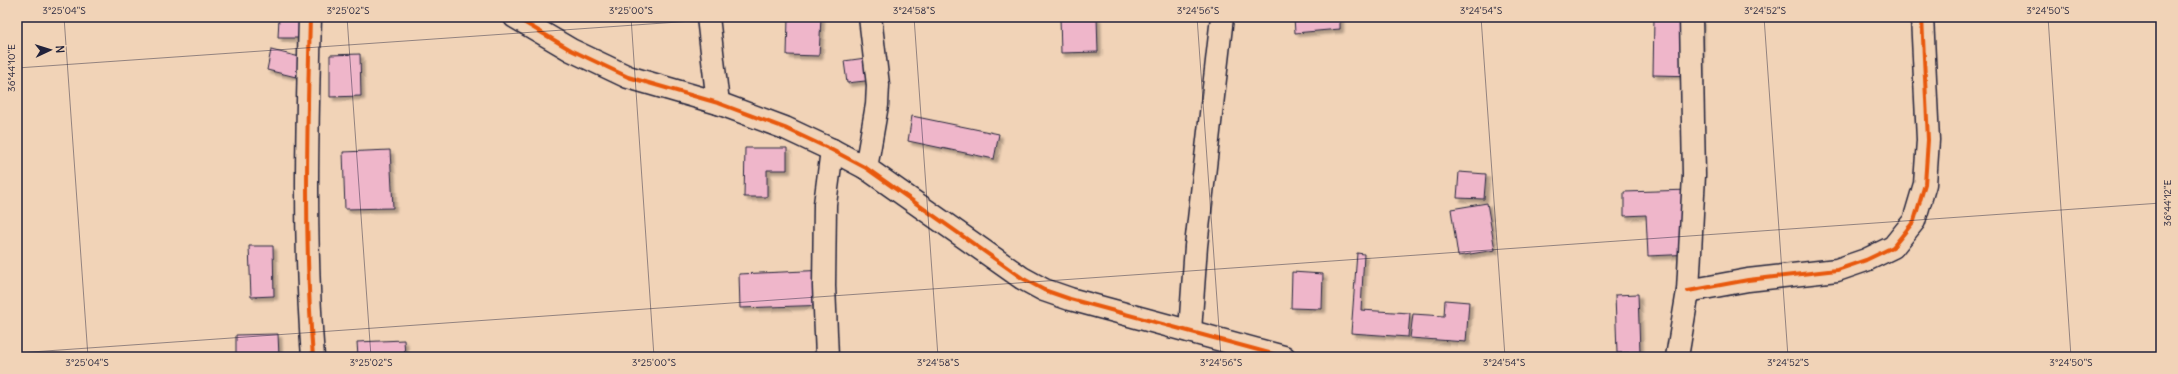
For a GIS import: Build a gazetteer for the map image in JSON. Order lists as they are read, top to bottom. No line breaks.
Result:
{"north":"right","coordinates":["3°25'04\"S","3°25'02\"S","3°25'00\"S","3°24'58\"S","3°24'56\"S","3°24'54\"S","3°24'52\"S","3°24'50\"S","36°44'10\"E","36°44'12\"E"]}
